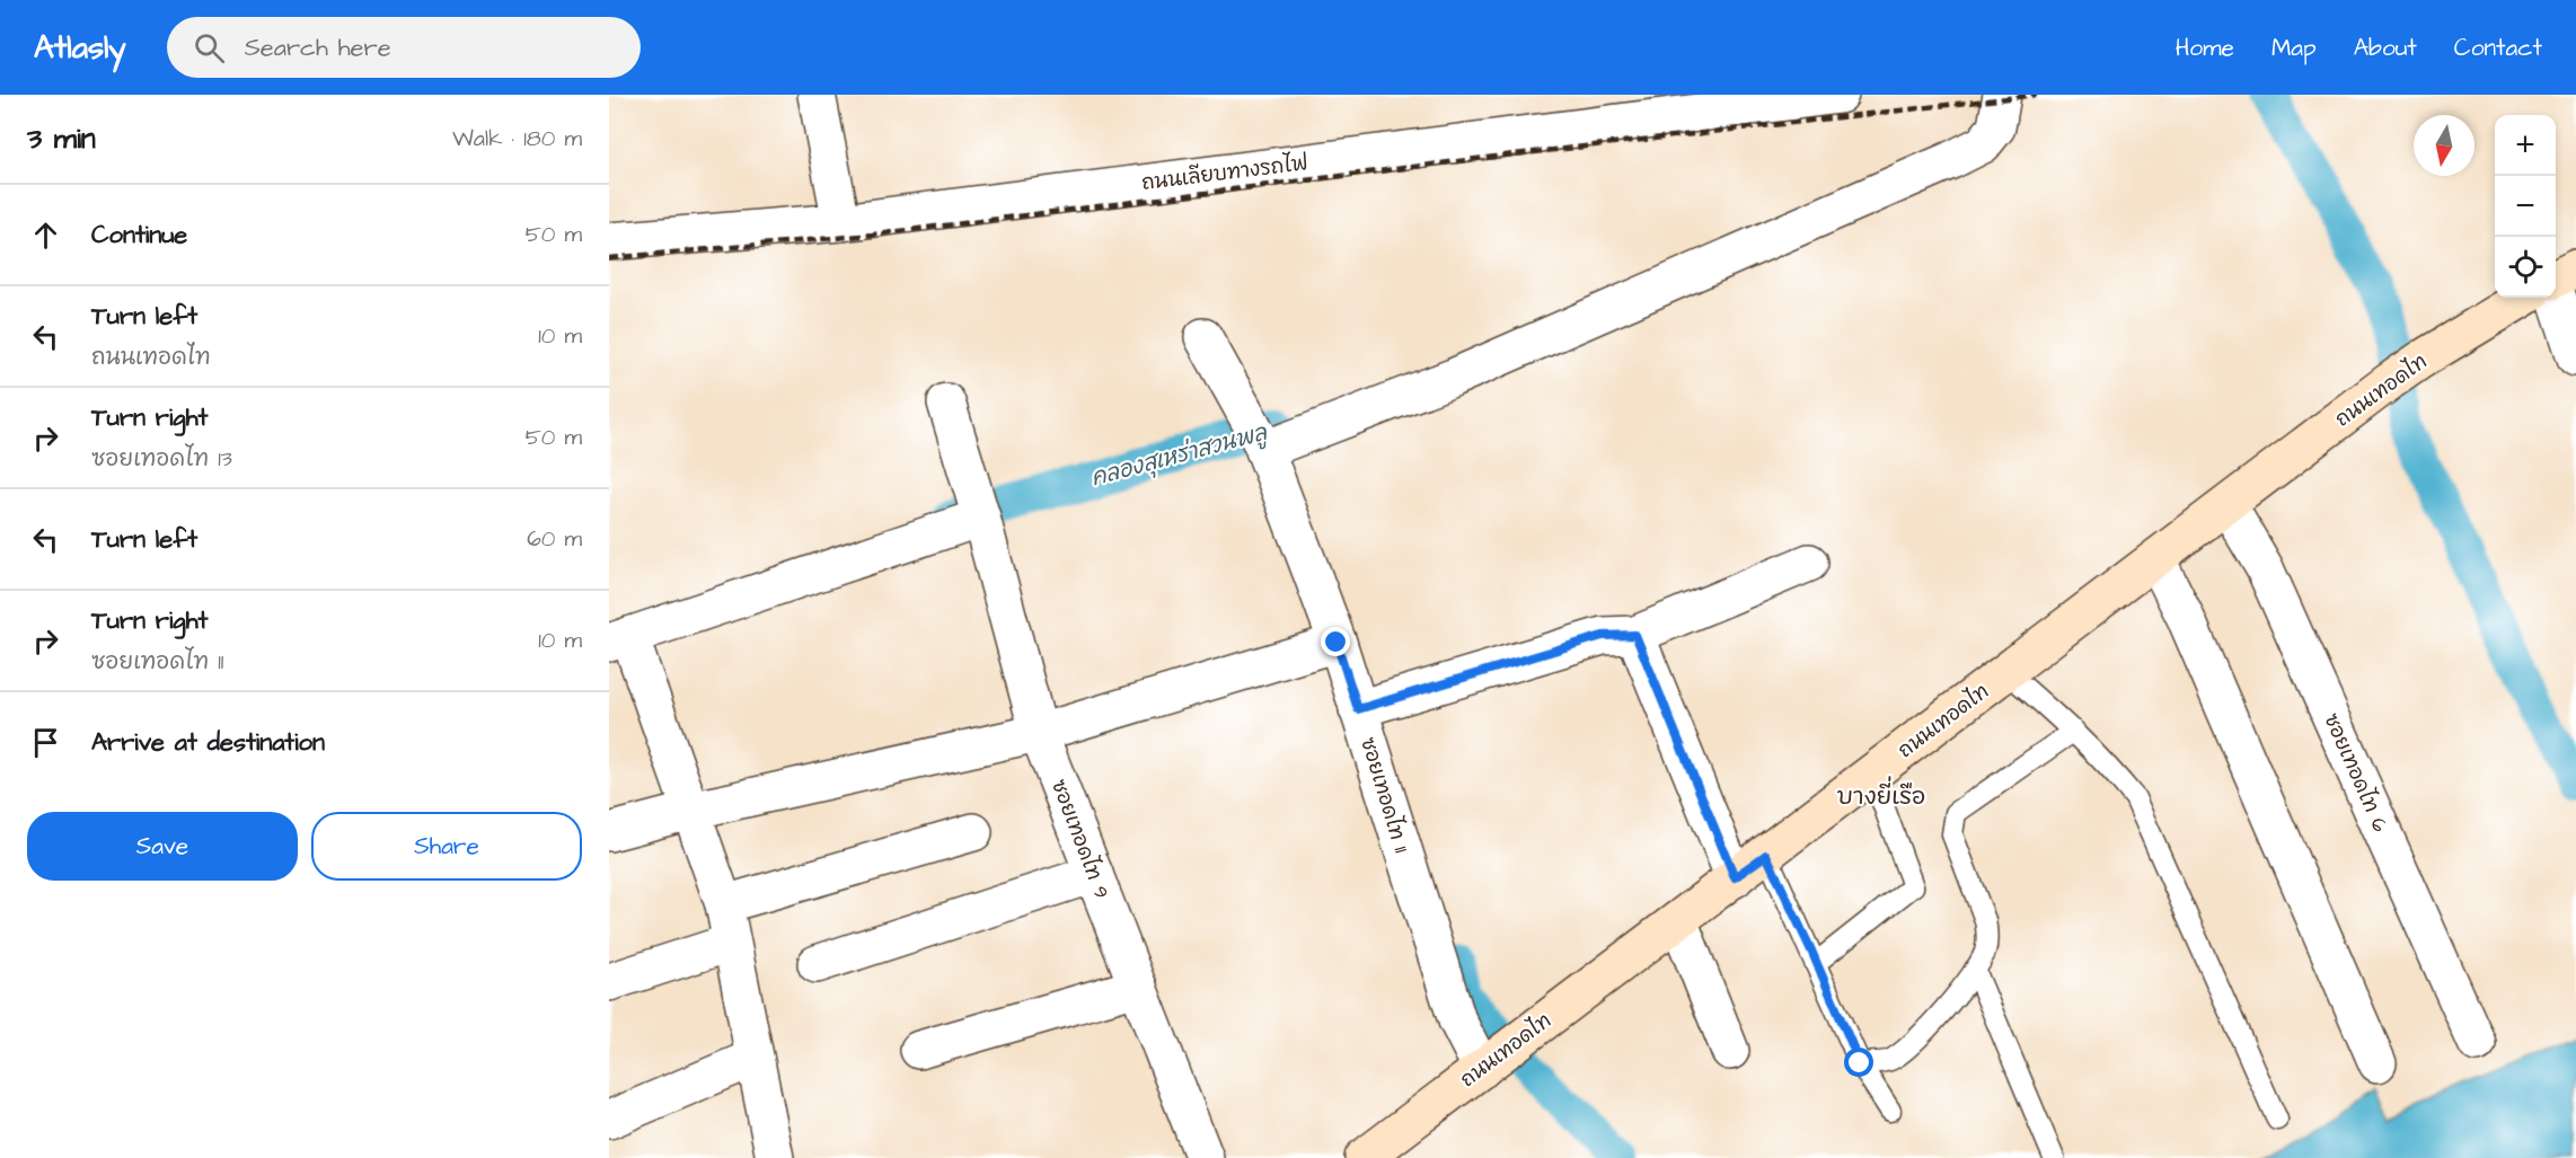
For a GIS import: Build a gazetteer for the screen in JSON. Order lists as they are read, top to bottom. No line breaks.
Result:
{"streets":{"main road":["ถนนเทอดไท"],"street":["ถนนเลียบทางรถไฟ","ซอยเทอดไท 6","ซอยเทอดไท 11","ซอยเทอดไท 9"]},"crossings":[["ถนนเทอดไท","ซอยเทอดไท 6"],["ถนนเทอดไท","ซอยเทอดไท 11"]],"districts":["บางยี่เรือ"],"water":["คลองสุเหร่าสวนพลู"],"north":"bottom","page":{"header":"Atlasly","search":"Search here","nav":["Home","Map","About","Contact"],"heading":["3 min","Walk · 180 m"],"map_buttons":["+","−"],"list":[["Continue","50 m"],["Turn left","ถนนเทอดไท","10 m"],["Turn right","ซอยเทอดไท 13","50 m"],["Turn left","60 m"],["Turn right","ซอยเทอดไท 11","10 m"],"Arrive at destination"],"buttons":["Save","Share"]}}
